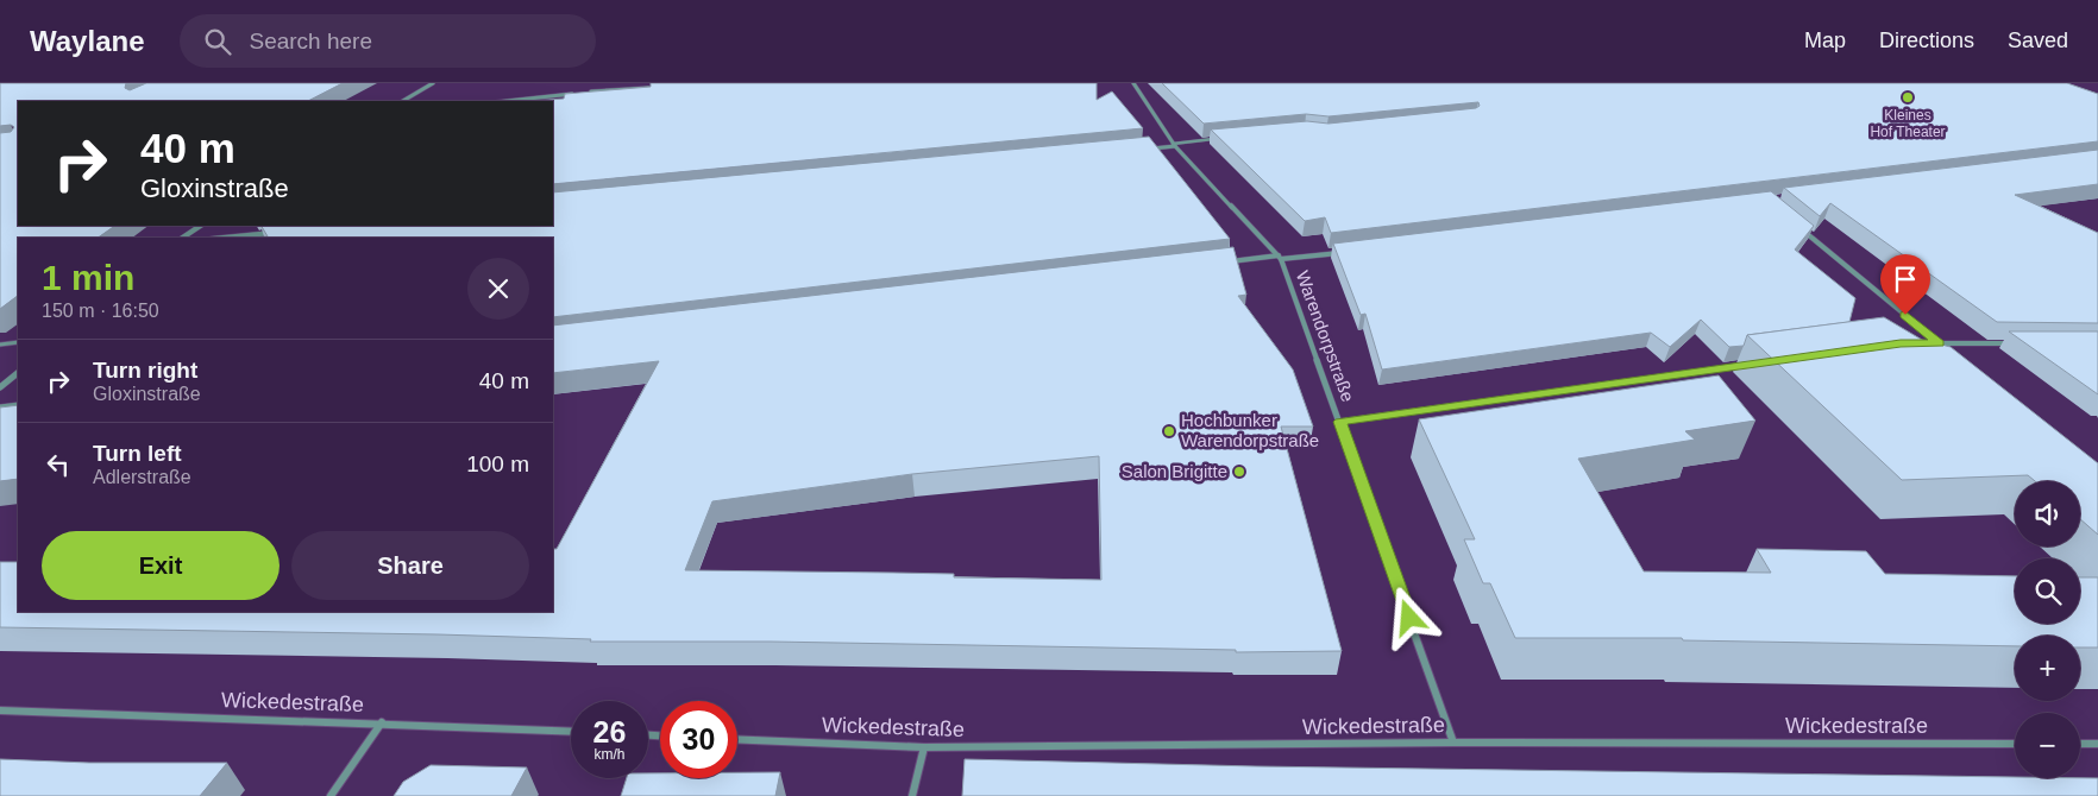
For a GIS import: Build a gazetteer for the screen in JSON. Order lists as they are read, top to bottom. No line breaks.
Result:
{"streets":{"street":["Warendorpstraße","Wickedestraße"]},"crossings":[["Warendorpstraße","Wickedestraße"]],"places":["Kleines Hof Theater","Hochbunker Warendorpstraße","Salon Brigitte"],"page":{"header":"Waylane","search":"Search here","nav":["Map","Directions","Saved"],"turn":["40 m","Gloxinstraße"],"heading":["1 min","150 m · 16:50"],"list":[{"name":"Turn right","note":"Gloxinstraße","value":"40 m"},{"name":"Turn left","note":"Adlerstraße","value":"100 m"}],"map_buttons":["+","−"],"buttons":["Exit","Share"],"speed":"26 km/h","limit":"30"}}
